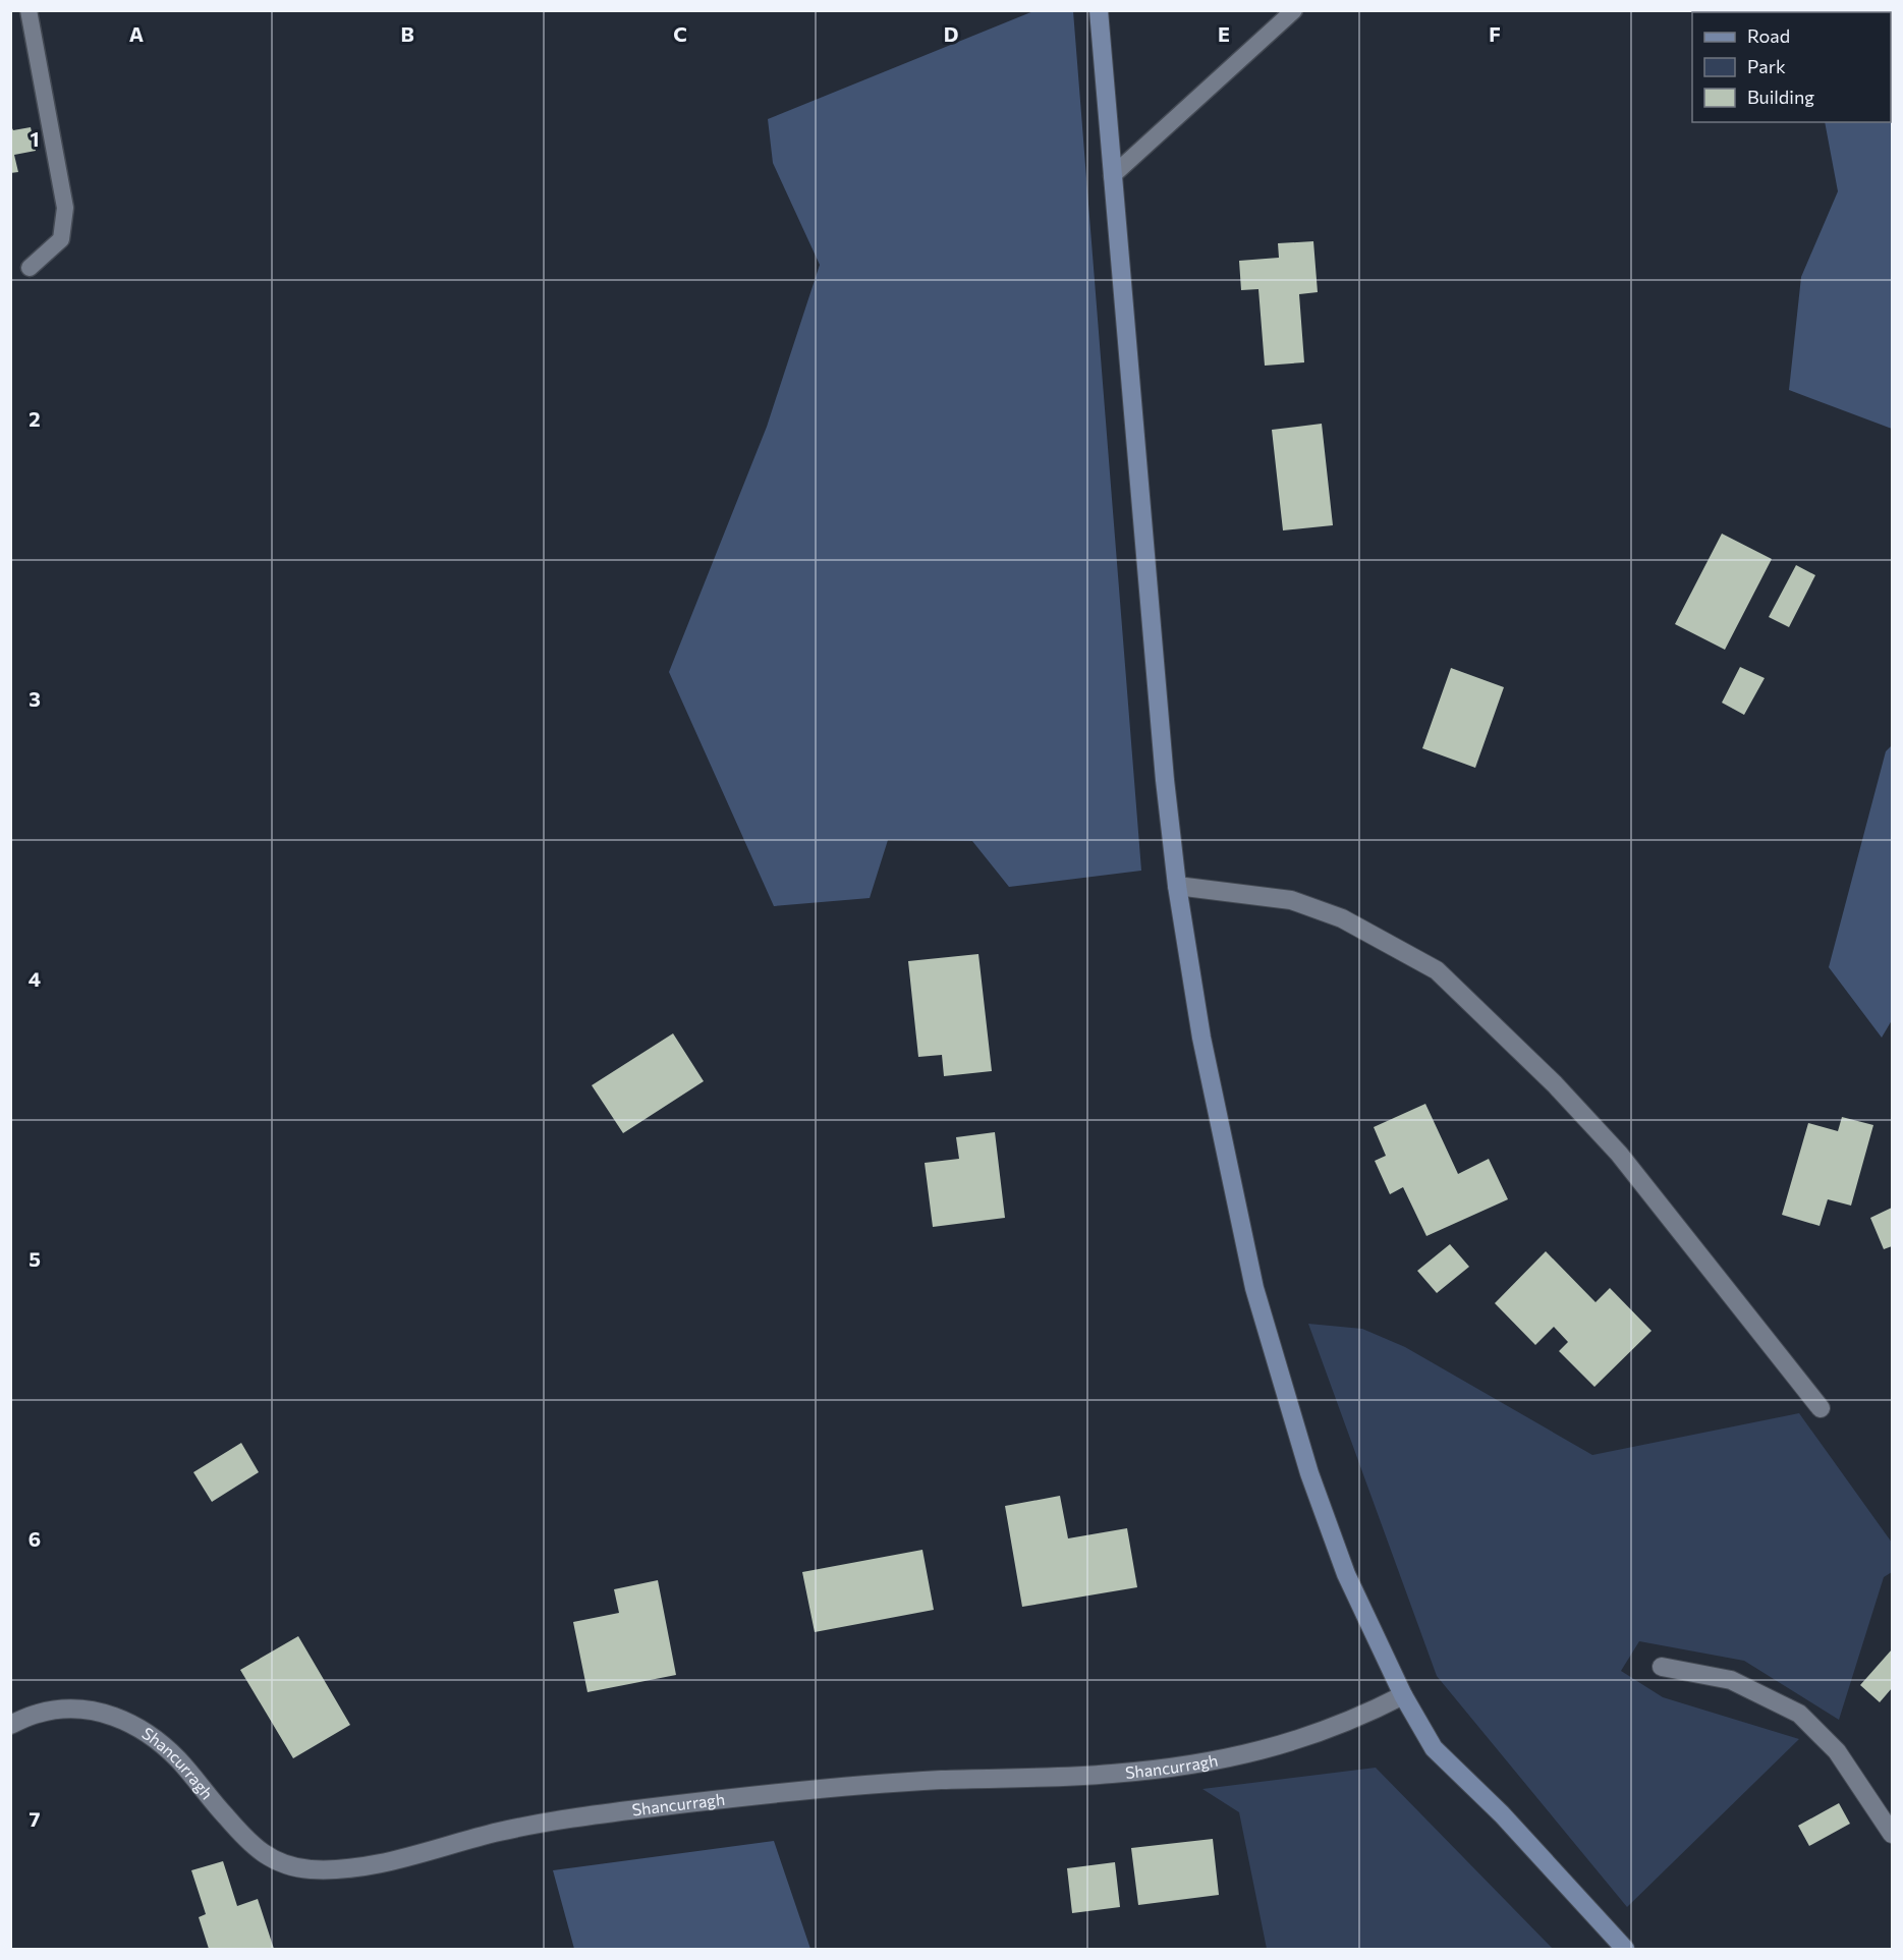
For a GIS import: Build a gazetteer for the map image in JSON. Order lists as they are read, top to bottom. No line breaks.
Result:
{"streets":{"street":["Shancurragh"]},"legend":["Road","Park","Building"],"grid":{"columns":["A","B","C","D","E","F"],"rows":["1","2","3","4","5","6","7"]}}
